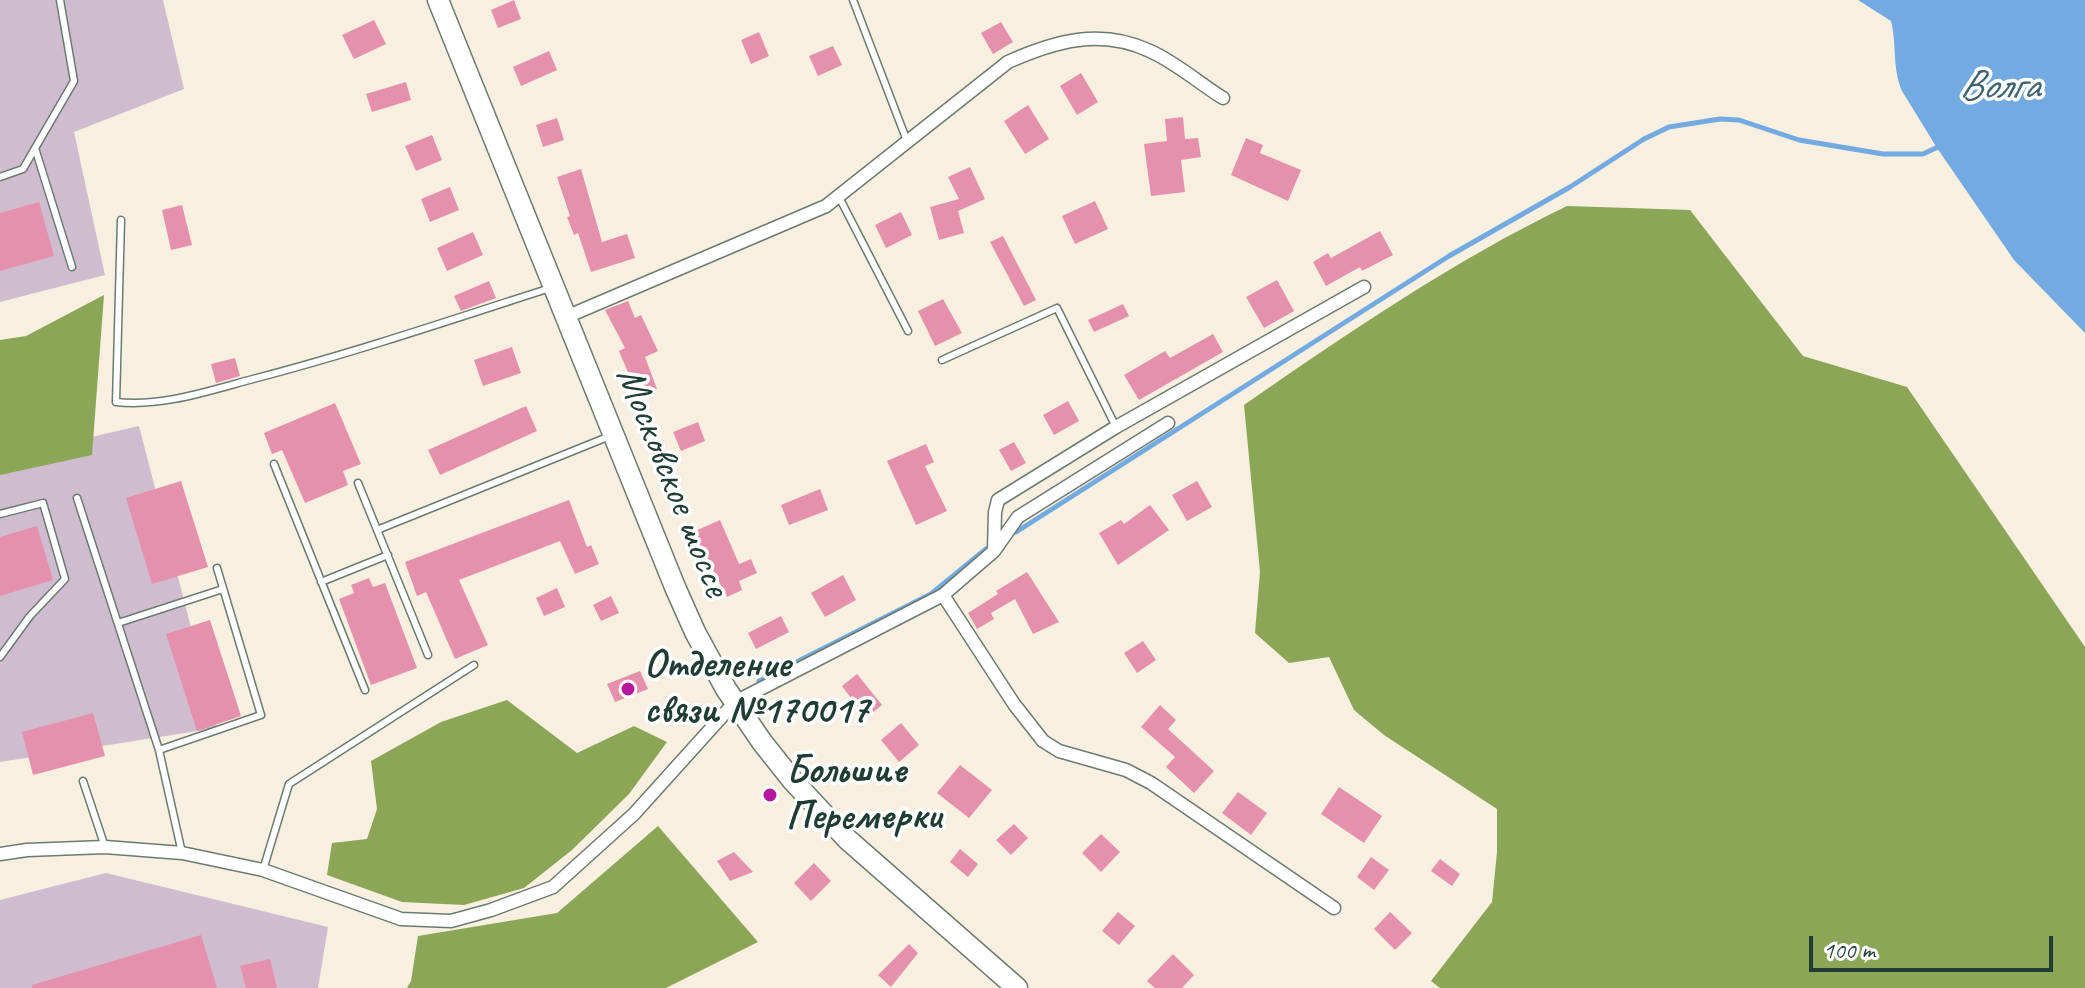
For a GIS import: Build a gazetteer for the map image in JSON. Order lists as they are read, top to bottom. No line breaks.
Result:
{"streets":{"main road":["Московское шоссе"]},"water":["Волга"],"places":["Отделение связи №170017","Большие Перемерки"],"scale_bar":"100 m"}
